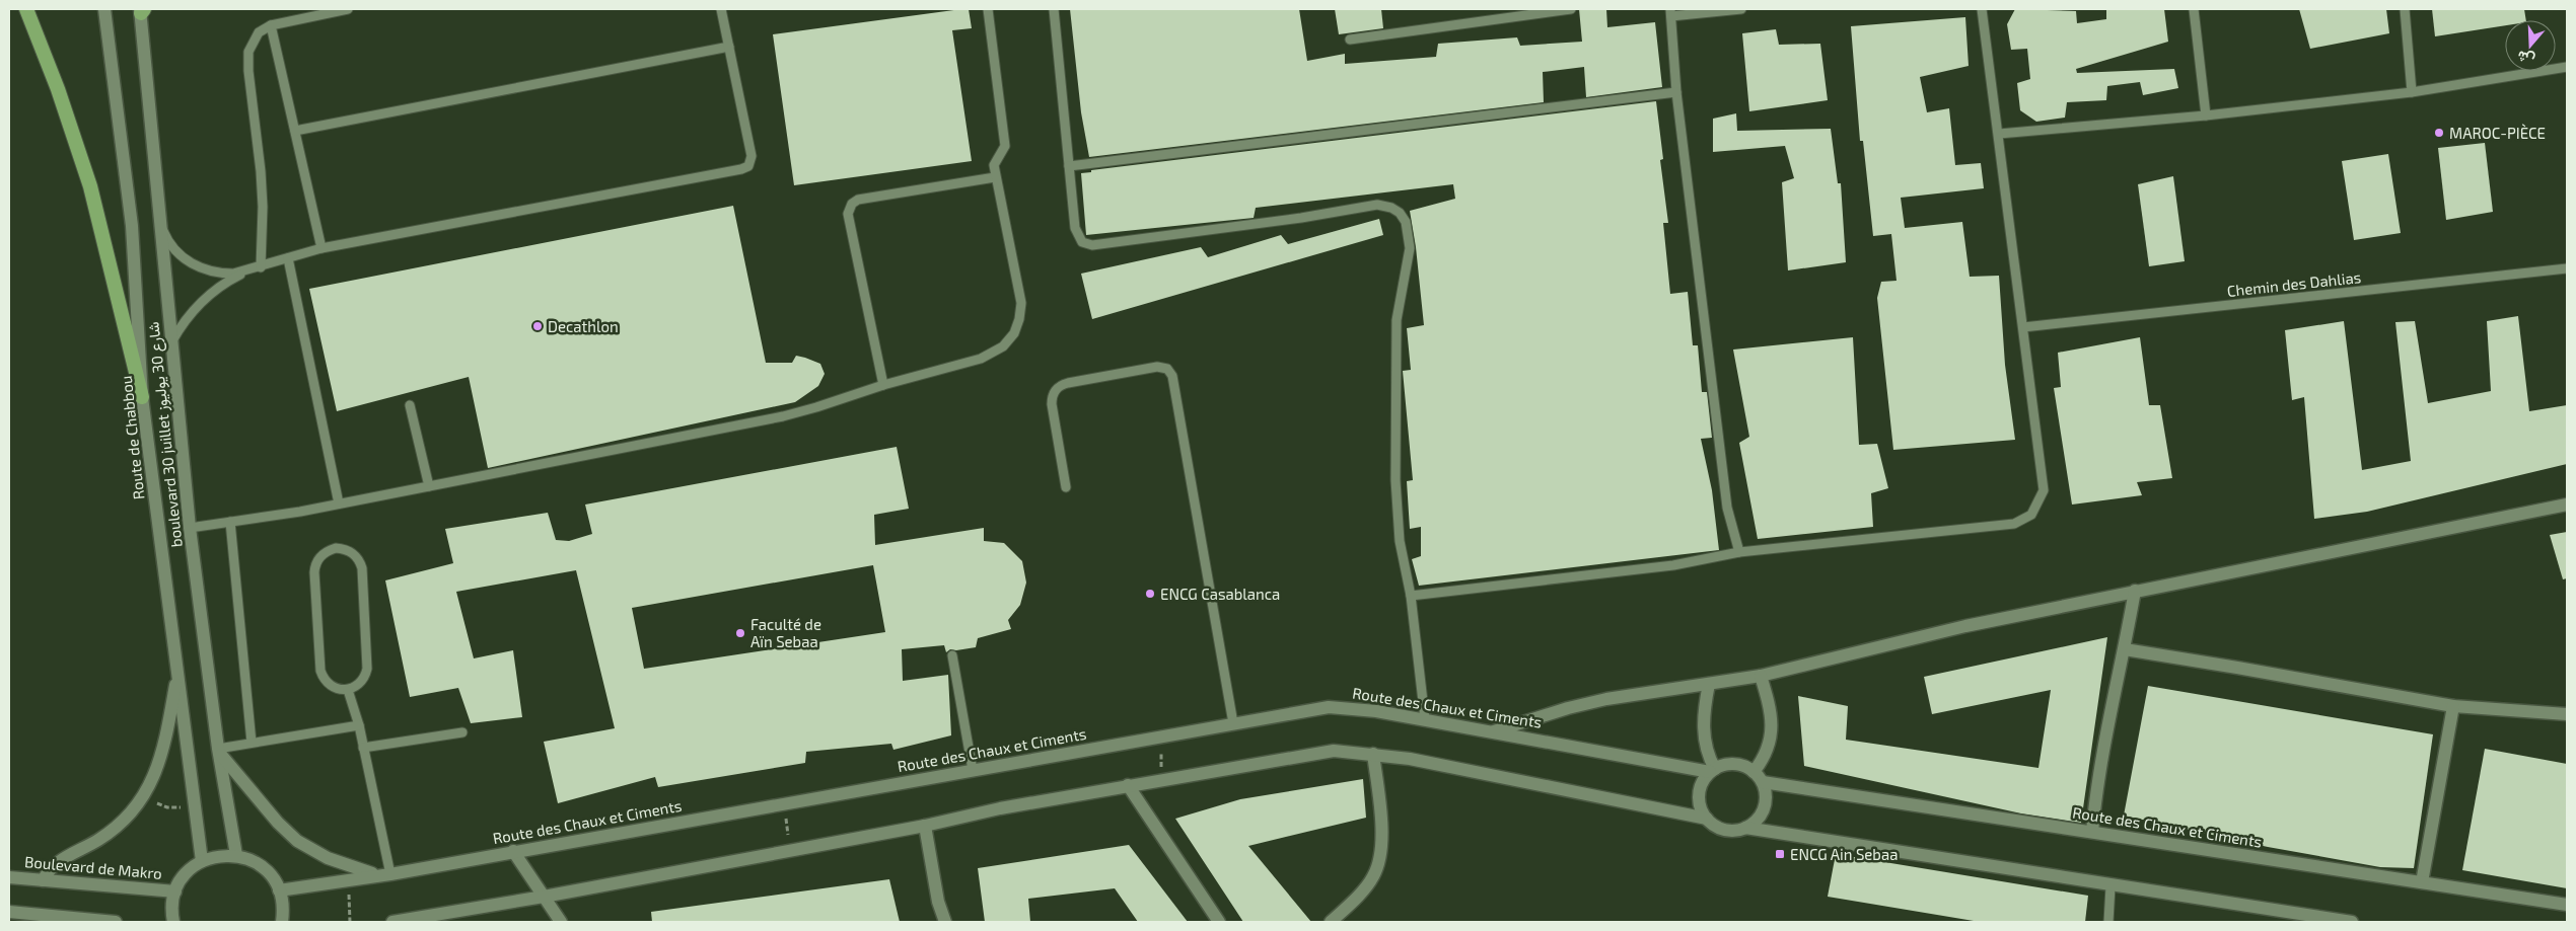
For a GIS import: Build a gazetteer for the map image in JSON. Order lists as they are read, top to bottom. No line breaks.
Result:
{"streets":{"street":["boulevard 30 juillet شارع 30 يوليوز","Route de Chabbou","Route des Chaux et Ciments","Boulevard de Makro"],"lane":["Chemin des Dahlias"]},"places":{"other":["MAROC-PIÈCE","Decathlon","ENCG Casablanca","Faculté de Aïn Sebaa"],"transit":["ENCG Ain Sebaa"]},"north":"bottom"}
